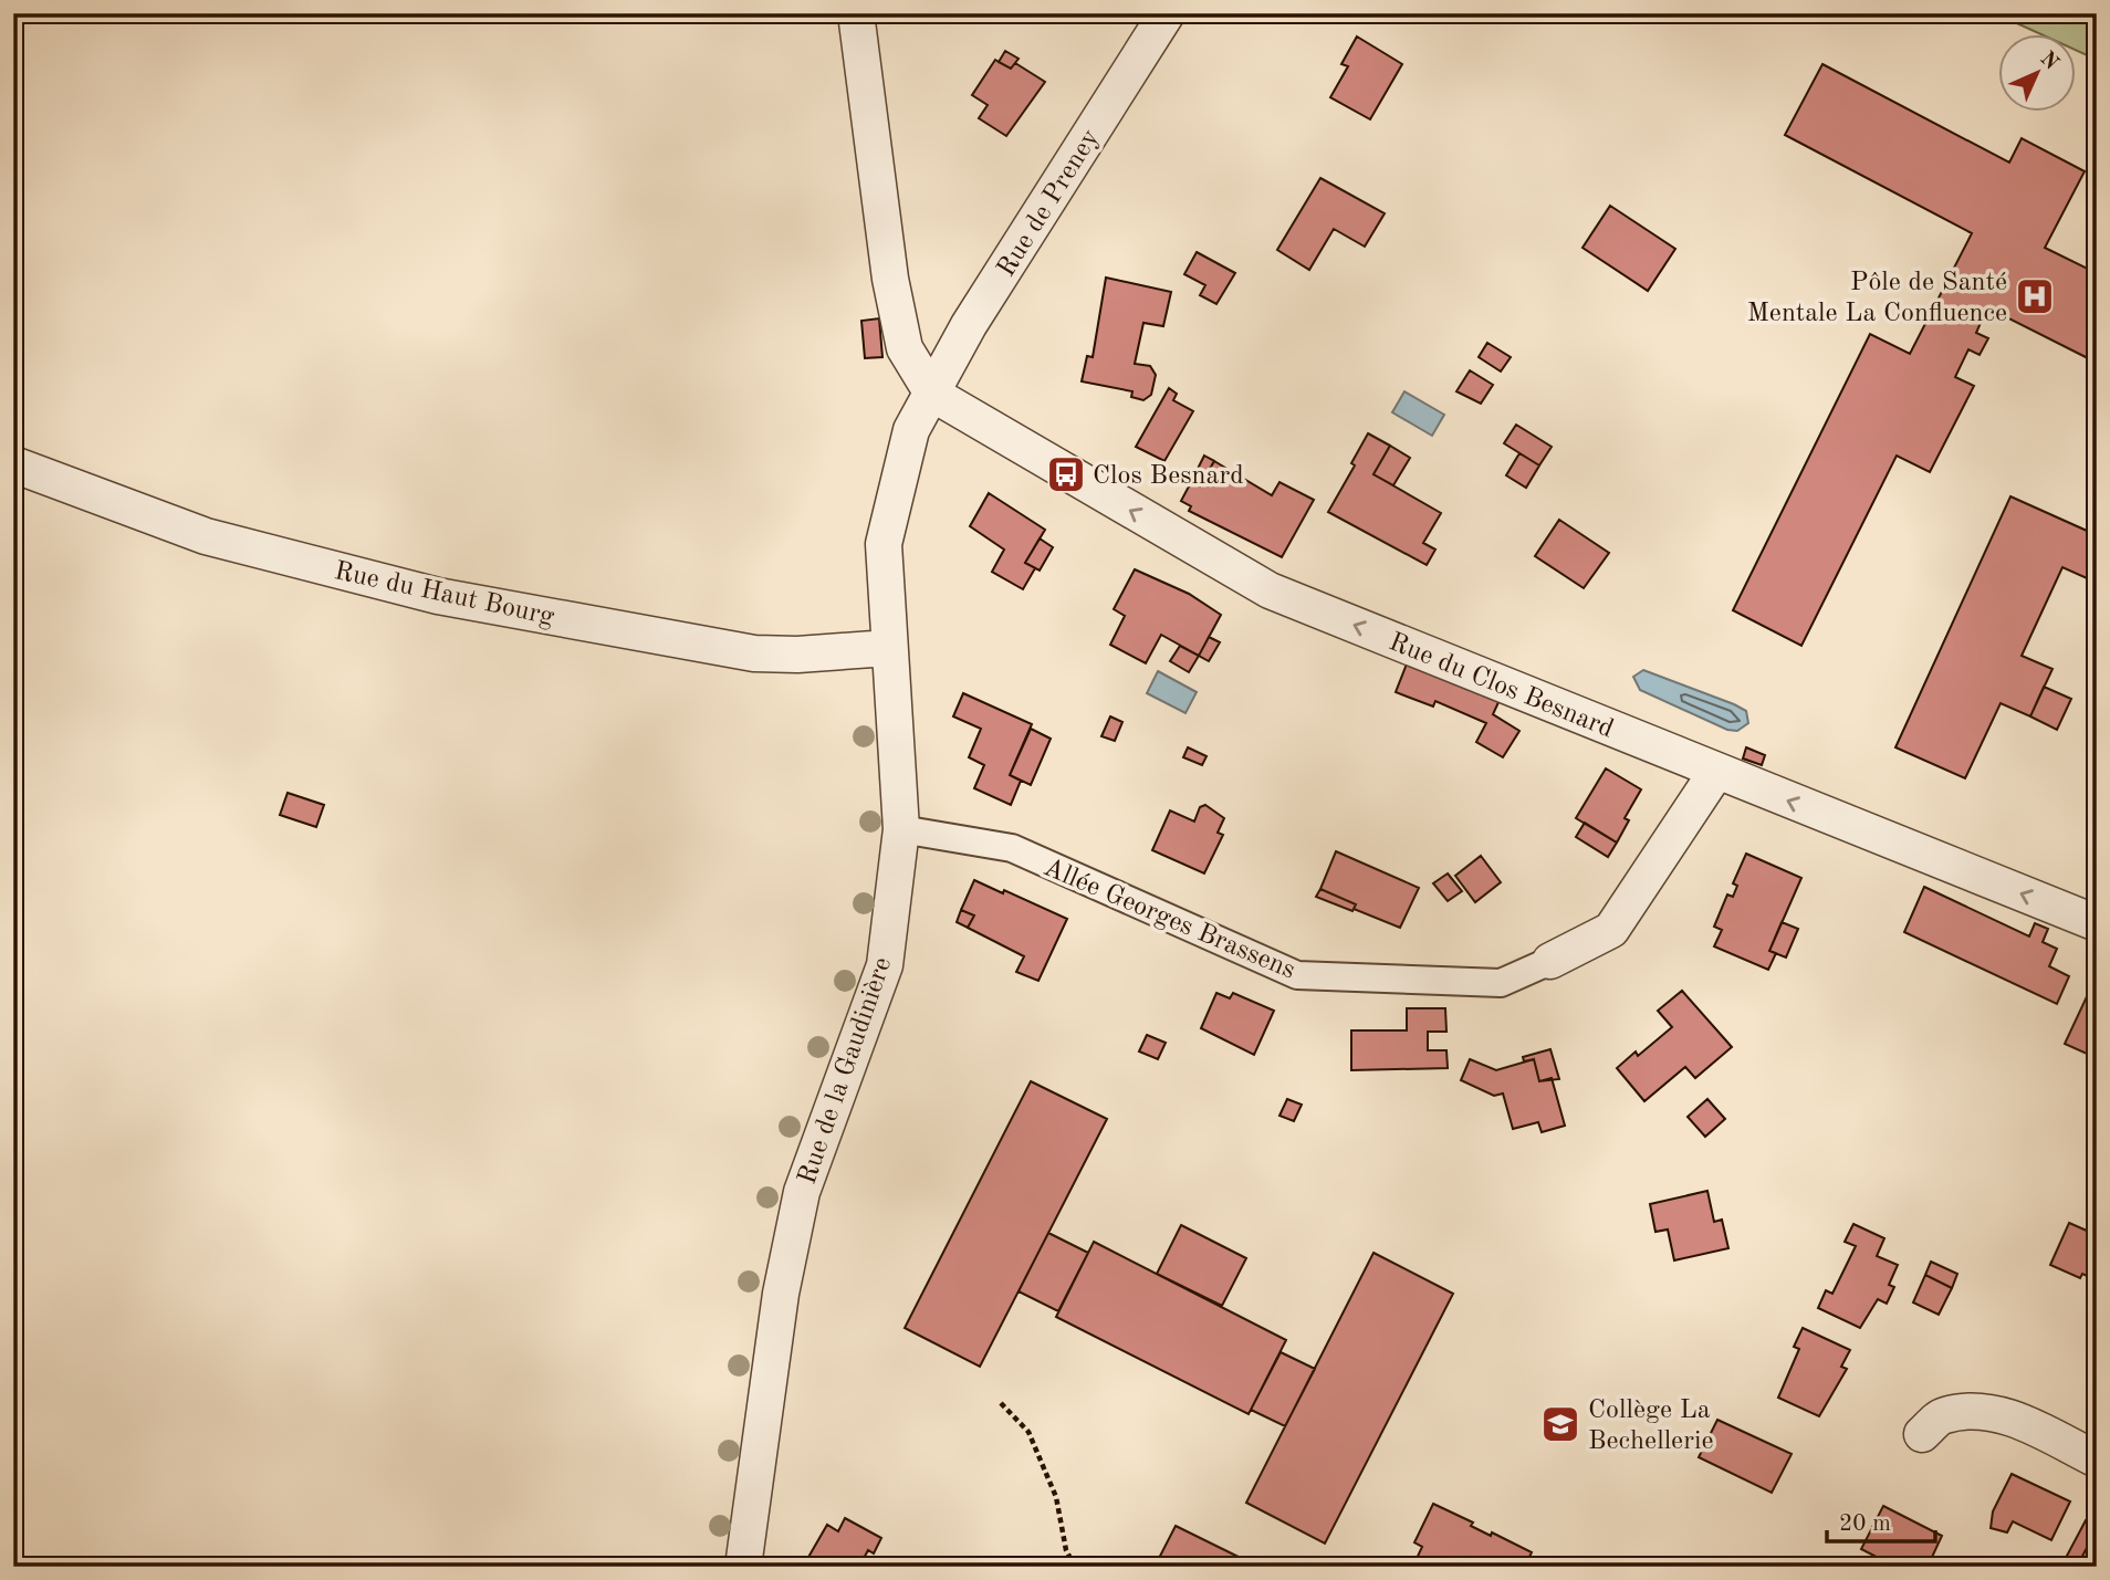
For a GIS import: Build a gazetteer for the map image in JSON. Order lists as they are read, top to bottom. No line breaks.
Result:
{"streets":{"street":["Rue de Preney","Rue du Haut Bourg","Rue du Clos Besnard","Allée Georges Brassens","Rue de la Gaudinière"]},"crossings":[["Rue de Preney","Rue du Clos Besnard"],["Rue de Preney","Rue de la Gaudinière"],["Rue du Haut Bourg","Rue de la Gaudinière"],["Rue du Clos Besnard","Allée Georges Brassens"],["Rue du Clos Besnard","Rue de la Gaudinière"],["Allée Georges Brassens","Rue de la Gaudinière"]],"one_way":["Rue du Clos Besnard"],"places":{"hospital":["Pôle de Santé Mentale La Confluence"],"bus stop":["Clos Besnard"],"school or university":["Collège La Bechellerie"]},"scale_bar":"20 m","north":"top right"}
